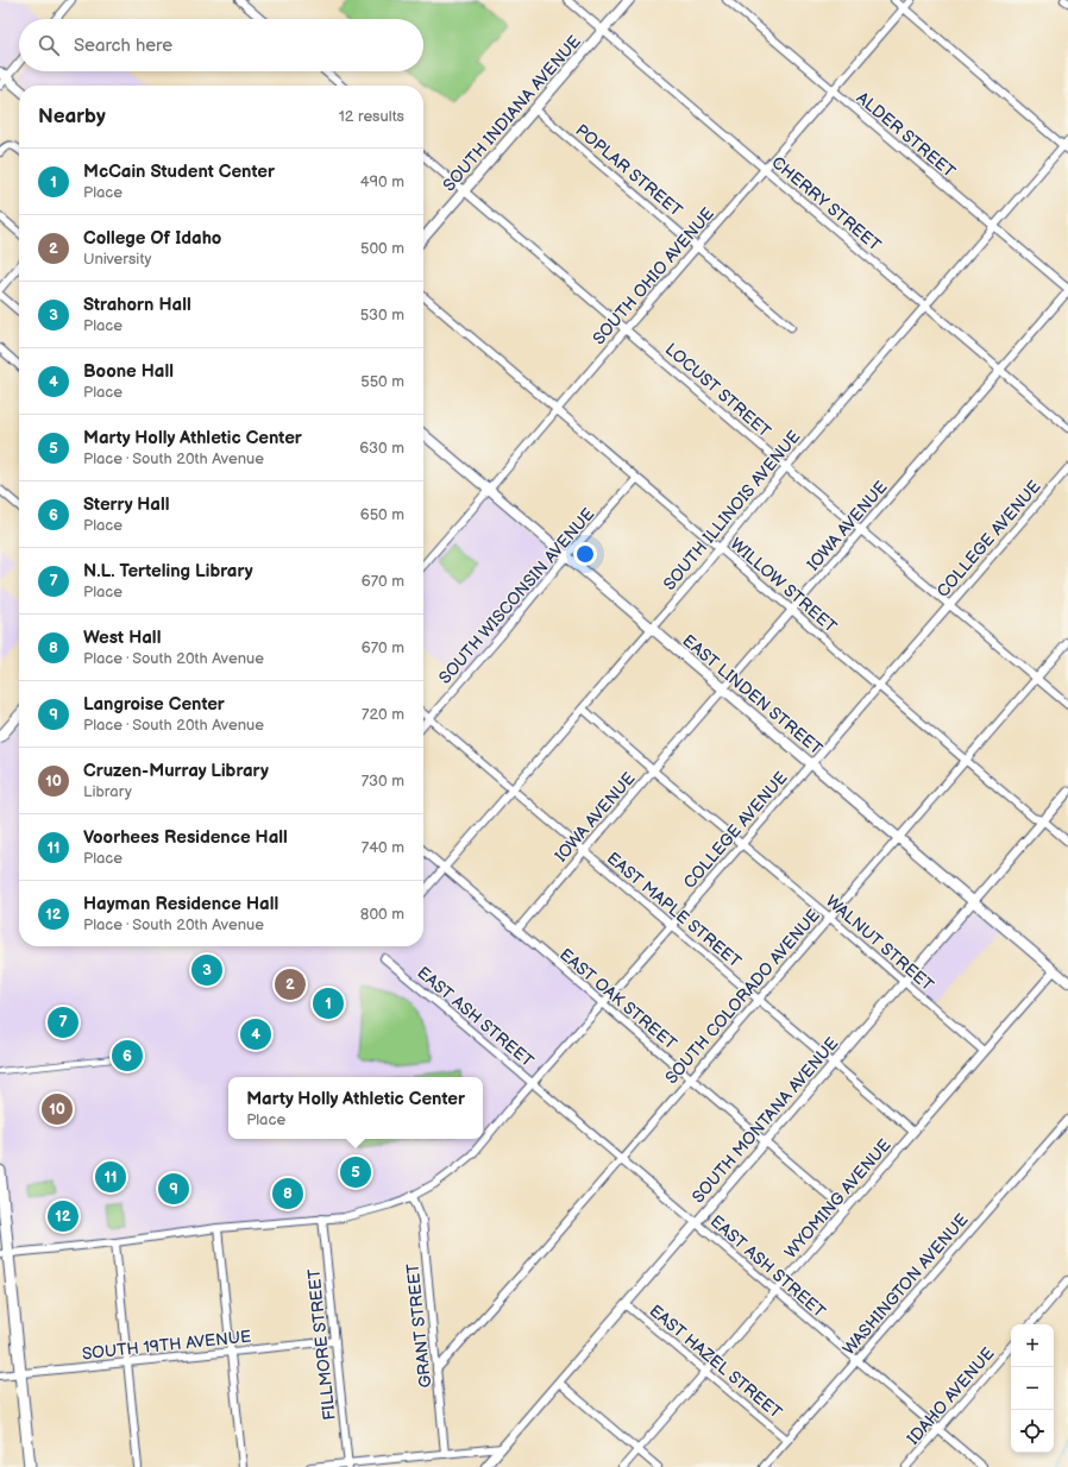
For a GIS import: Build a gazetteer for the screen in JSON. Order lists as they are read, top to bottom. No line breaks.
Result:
{"streets":{"main road":["SOUTH INDIANA AVENUE","EAST LINDEN STREET"],"street":["ALDER STREET","POPLAR STREET","CHERRY STREET","SOUTH OHIO AVENUE","LOCUST STREET","SOUTH ILLINOIS AVENUE","IOWA AVENUE","COLLEGE AVENUE","WILLOW STREET","SOUTH WISCONSIN AVENUE","EAST MAPLE STREET","WALNUT STREET","SOUTH COLORADO AVENUE","EAST OAK STREET","EAST ASH STREET","SOUTH MONTANA AVENUE","WYOMING AVENUE","WASHINGTON AVENUE","GRANT STREET","SOUTH 19TH AVENUE","FILLMORE STREET","EAST HAZEL STREET","IDAHO AVENUE"]},"crossings":[["SOUTH INDIANA AVENUE","POPLAR STREET"],["SOUTH INDIANA AVENUE","CHERRY STREET"],["SOUTH INDIANA AVENUE","LOCUST STREET"],["ALDER STREET","SOUTH OHIO AVENUE"],["ALDER STREET","SOUTH ILLINOIS AVENUE"],["ALDER STREET","IOWA AVENUE"],["POPLAR STREET","SOUTH OHIO AVENUE"],["CHERRY STREET","SOUTH OHIO AVENUE"],["CHERRY STREET","SOUTH ILLINOIS AVENUE"],["CHERRY STREET","IOWA AVENUE"],["SOUTH OHIO AVENUE","LOCUST STREET"],["SOUTH OHIO AVENUE","WILLOW STREET"],["SOUTH OHIO AVENUE","EAST LINDEN STREET"],["LOCUST STREET","SOUTH ILLINOIS AVENUE"],["LOCUST STREET","IOWA AVENUE"],["LOCUST STREET","COLLEGE AVENUE"],["LOCUST STREET","SOUTH COLORADO AVENUE"],["SOUTH ILLINOIS AVENUE","WILLOW STREET"],["SOUTH ILLINOIS AVENUE","EAST LINDEN STREET"],["SOUTH ILLINOIS AVENUE","EAST MAPLE STREET"],["SOUTH ILLINOIS AVENUE","WALNUT STREET"],["SOUTH ILLINOIS AVENUE","EAST OAK STREET"],["IOWA AVENUE","WILLOW STREET"],["IOWA AVENUE","EAST LINDEN STREET"],["IOWA AVENUE","EAST MAPLE STREET"],["IOWA AVENUE","WALNUT STREET"],["IOWA AVENUE","EAST OAK STREET"],["COLLEGE AVENUE","WILLOW STREET"],["COLLEGE AVENUE","EAST LINDEN STREET"],["COLLEGE AVENUE","EAST MAPLE STREET"],["COLLEGE AVENUE","WALNUT STREET"],["COLLEGE AVENUE","EAST OAK STREET"],["COLLEGE AVENUE","EAST ASH STREET"],["COLLEGE AVENUE","GRANT STREET"],["COLLEGE AVENUE","FILLMORE STREET"],["WILLOW STREET","SOUTH WISCONSIN AVENUE"],["WILLOW STREET","SOUTH COLORADO AVENUE"],["WILLOW STREET","SOUTH MONTANA AVENUE"],["SOUTH WISCONSIN AVENUE","EAST LINDEN STREET"],["SOUTH WISCONSIN AVENUE","EAST MAPLE STREET"],["EAST LINDEN STREET","SOUTH COLORADO AVENUE"],["EAST LINDEN STREET","SOUTH MONTANA AVENUE"],["EAST LINDEN STREET","WYOMING AVENUE"],["EAST MAPLE STREET","SOUTH COLORADO AVENUE"],["EAST MAPLE STREET","SOUTH MONTANA AVENUE"],["EAST MAPLE STREET","WYOMING AVENUE"],["WALNUT STREET","SOUTH COLORADO AVENUE"],["WALNUT STREET","SOUTH MONTANA AVENUE"],["WALNUT STREET","WYOMING AVENUE"],["SOUTH COLORADO AVENUE","EAST OAK STREET"],["SOUTH COLORADO AVENUE","EAST ASH STREET"],["SOUTH COLORADO AVENUE","GRANT STREET"],["EAST OAK STREET","SOUTH MONTANA AVENUE"],["EAST OAK STREET","WYOMING AVENUE"],["EAST ASH STREET","SOUTH MONTANA AVENUE"],["EAST ASH STREET","WYOMING AVENUE"],["EAST ASH STREET","WASHINGTON AVENUE"],["EAST ASH STREET","IDAHO AVENUE"],["SOUTH MONTANA AVENUE","EAST HAZEL STREET"],["WYOMING AVENUE","EAST HAZEL STREET"],["WASHINGTON AVENUE","EAST HAZEL STREET"],["SOUTH 19TH AVENUE","FILLMORE STREET"]],"page":{"search":"Search here","heading":["Nearby","12 results"],"list":[{"mark":"1","name":"McCain Student Center","note":"Place","value":"490 m"},{"mark":"2","name":"College Of Idaho","note":"University","value":"500 m"},{"mark":"3","name":"Strahorn Hall","note":"Place","value":"530 m"},{"mark":"4","name":"Boone Hall","note":"Place","value":"550 m"},{"mark":"5","name":"Marty Holly Athletic Center","note":"Place · South 20th Avenue","value":"630 m"},{"mark":"6","name":"Sterry Hall","note":"Place","value":"650 m"},{"mark":"7","name":"N.L. Terteling Library","note":"Place","value":"670 m"},{"mark":"8","name":"West Hall","note":"Place · South 20th Avenue","value":"670 m"},{"mark":"9","name":"Langroise Center","note":"Place · South 20th Avenue","value":"720 m"},{"mark":"10","name":"Cruzen-Murray Library","note":"Library","value":"730 m"},{"mark":"11","name":"Voorhees Residence Hall","note":"Place","value":"740 m"},{"mark":"12","name":"Hayman Residence Hall","note":"Place · South 20th Avenue","value":"800 m"}],"pins":["3","2","1","7","4","6","10","5","11","9","8","12"],"popup":["Marty Holly Athletic Center","Place"],"map_buttons":["+","−"]}}
